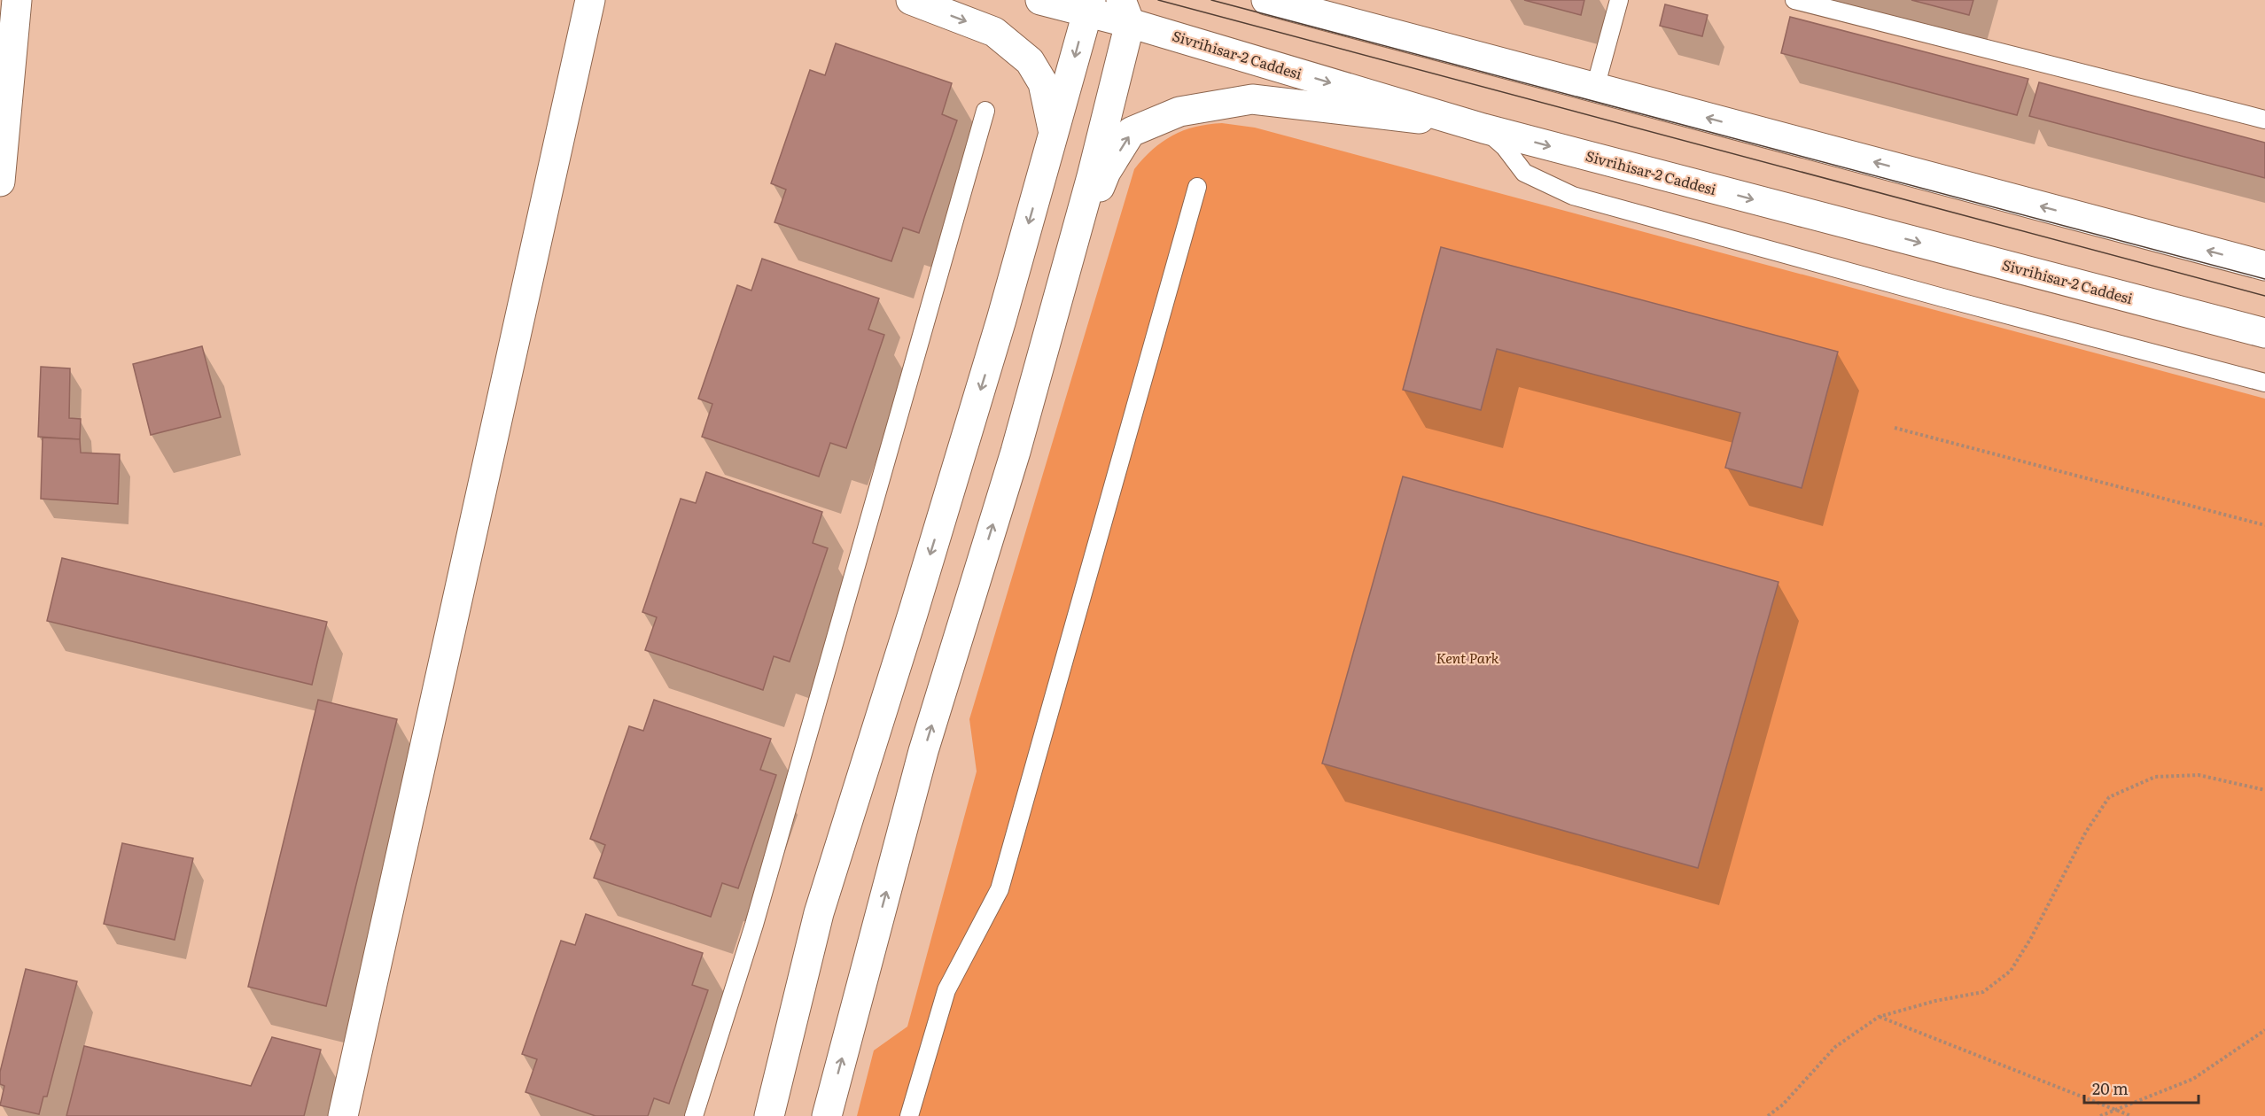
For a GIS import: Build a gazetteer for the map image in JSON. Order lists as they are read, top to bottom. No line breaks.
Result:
{"streets":{"street":["Sivrihisar-2 Caddesi"]},"parks":["Kent Park"],"scale_bar":"20 m"}
